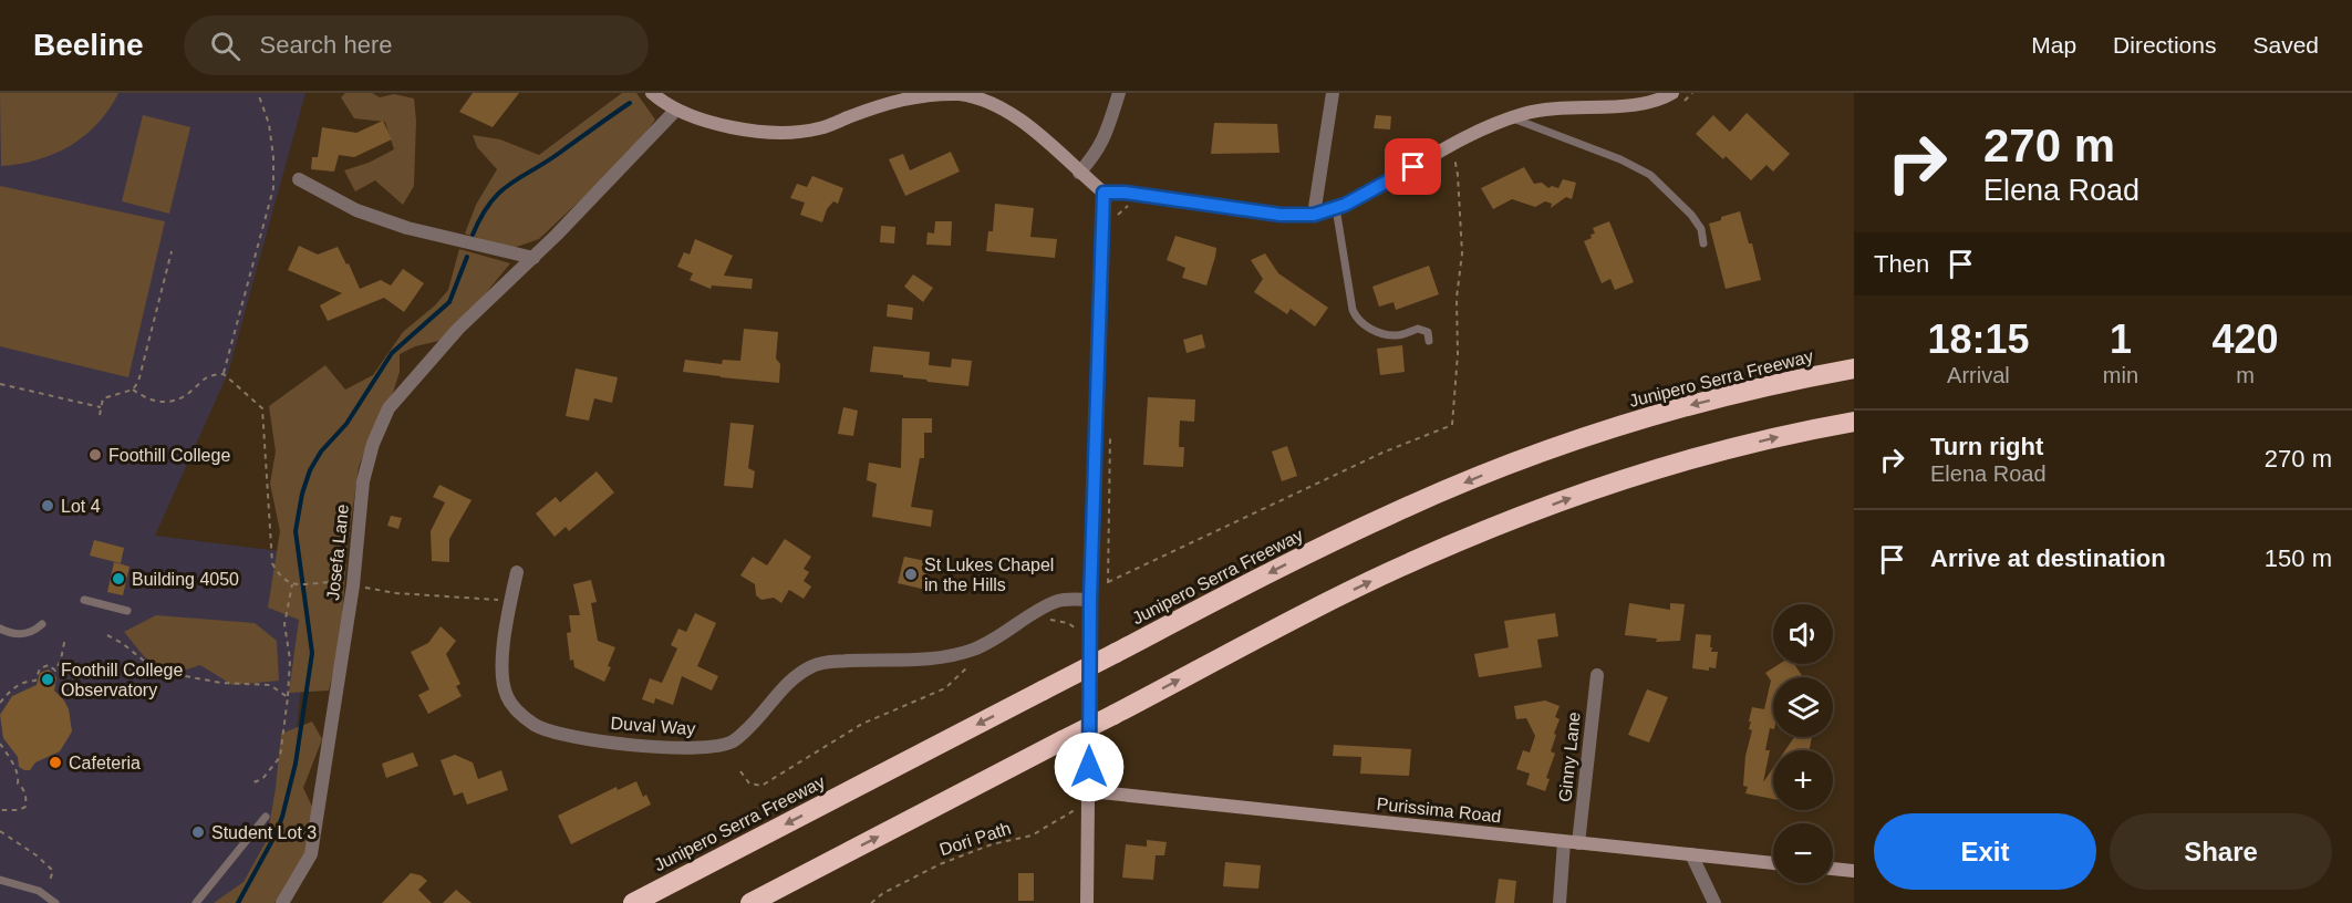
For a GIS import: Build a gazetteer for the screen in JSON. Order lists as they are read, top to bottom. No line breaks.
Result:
{"streets":{"highway":["Junipero Serra Freeway"],"street":["Josefa Lane","Duval Way","Ginny Lane","Purissima Road"],"path":["Dori Path"]},"crossings":[["Ginny Lane","Purissima Road"],["Purissima Road","Dori Path"]],"places":["Foothill College","Lot 4","St Lukes Chapel in the Hills","Building 4050","Foothill College Observatory","Cafeteria","Student Lot 3"],"page":{"header":"Beeline","search":"Search here","nav":["Map","Directions","Saved"],"turn":["270 m","Elena Road"],"then":"Then","eta":["18:15","Arrival","1","min","420","m"],"list":[{"name":"Turn right","note":"Elena Road","value":"270 m"},{"name":"Arrive at destination","value":"150 m"}],"map_buttons":["+","−"],"buttons":["Exit","Share"]}}
